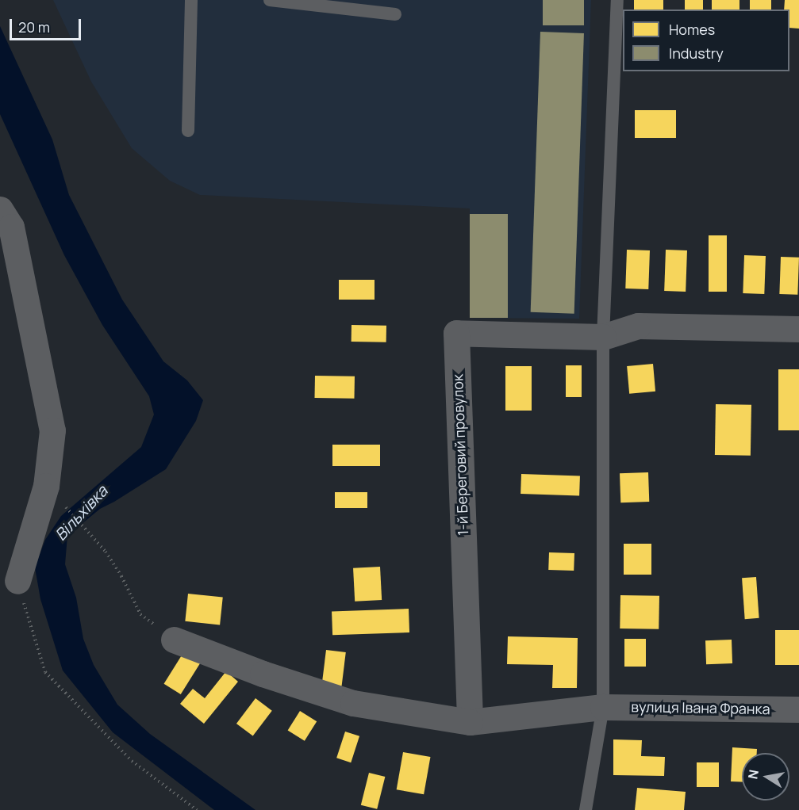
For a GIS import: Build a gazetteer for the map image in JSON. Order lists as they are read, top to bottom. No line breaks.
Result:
{"streets":{"street":["1-й Береговий провулок","вулиця Івана Франка"]},"water":["Вільхівка"],"legend":["Homes","Industry"],"scale_bar":"20 m","north":"left"}
